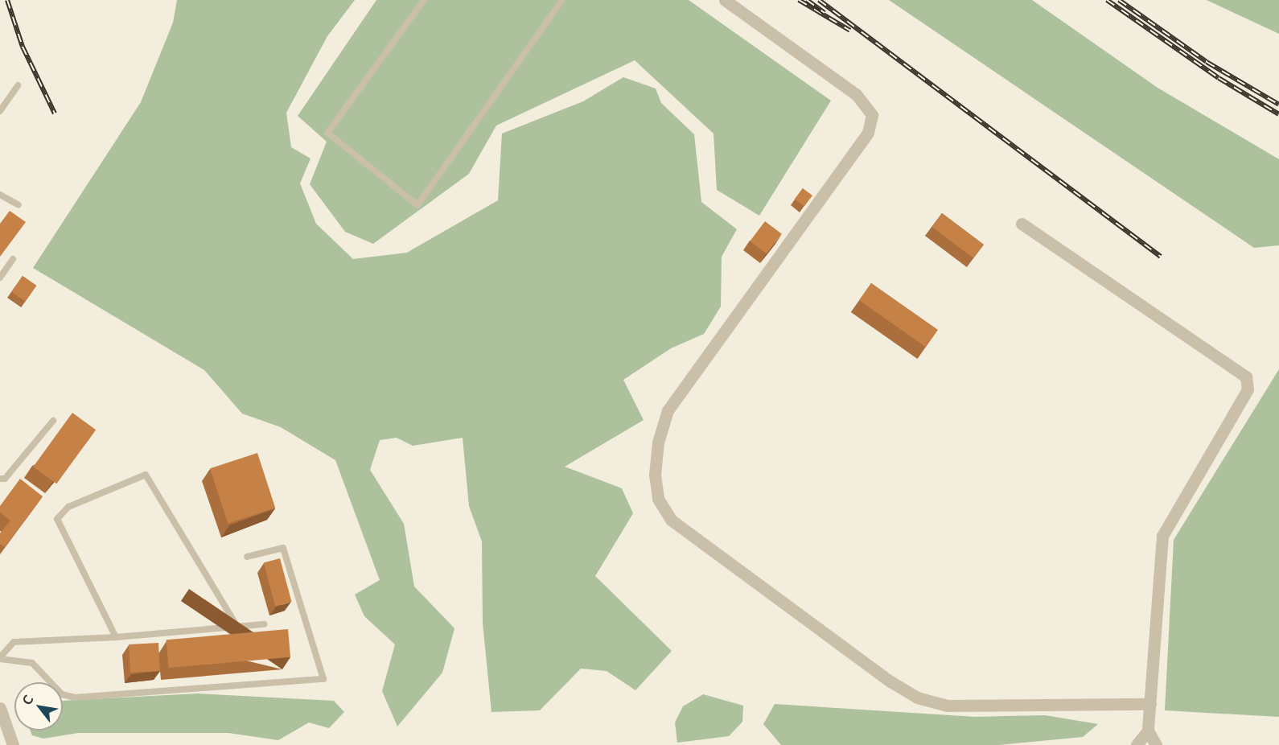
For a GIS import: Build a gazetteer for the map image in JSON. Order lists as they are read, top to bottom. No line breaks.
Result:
{"north":"top left"}
